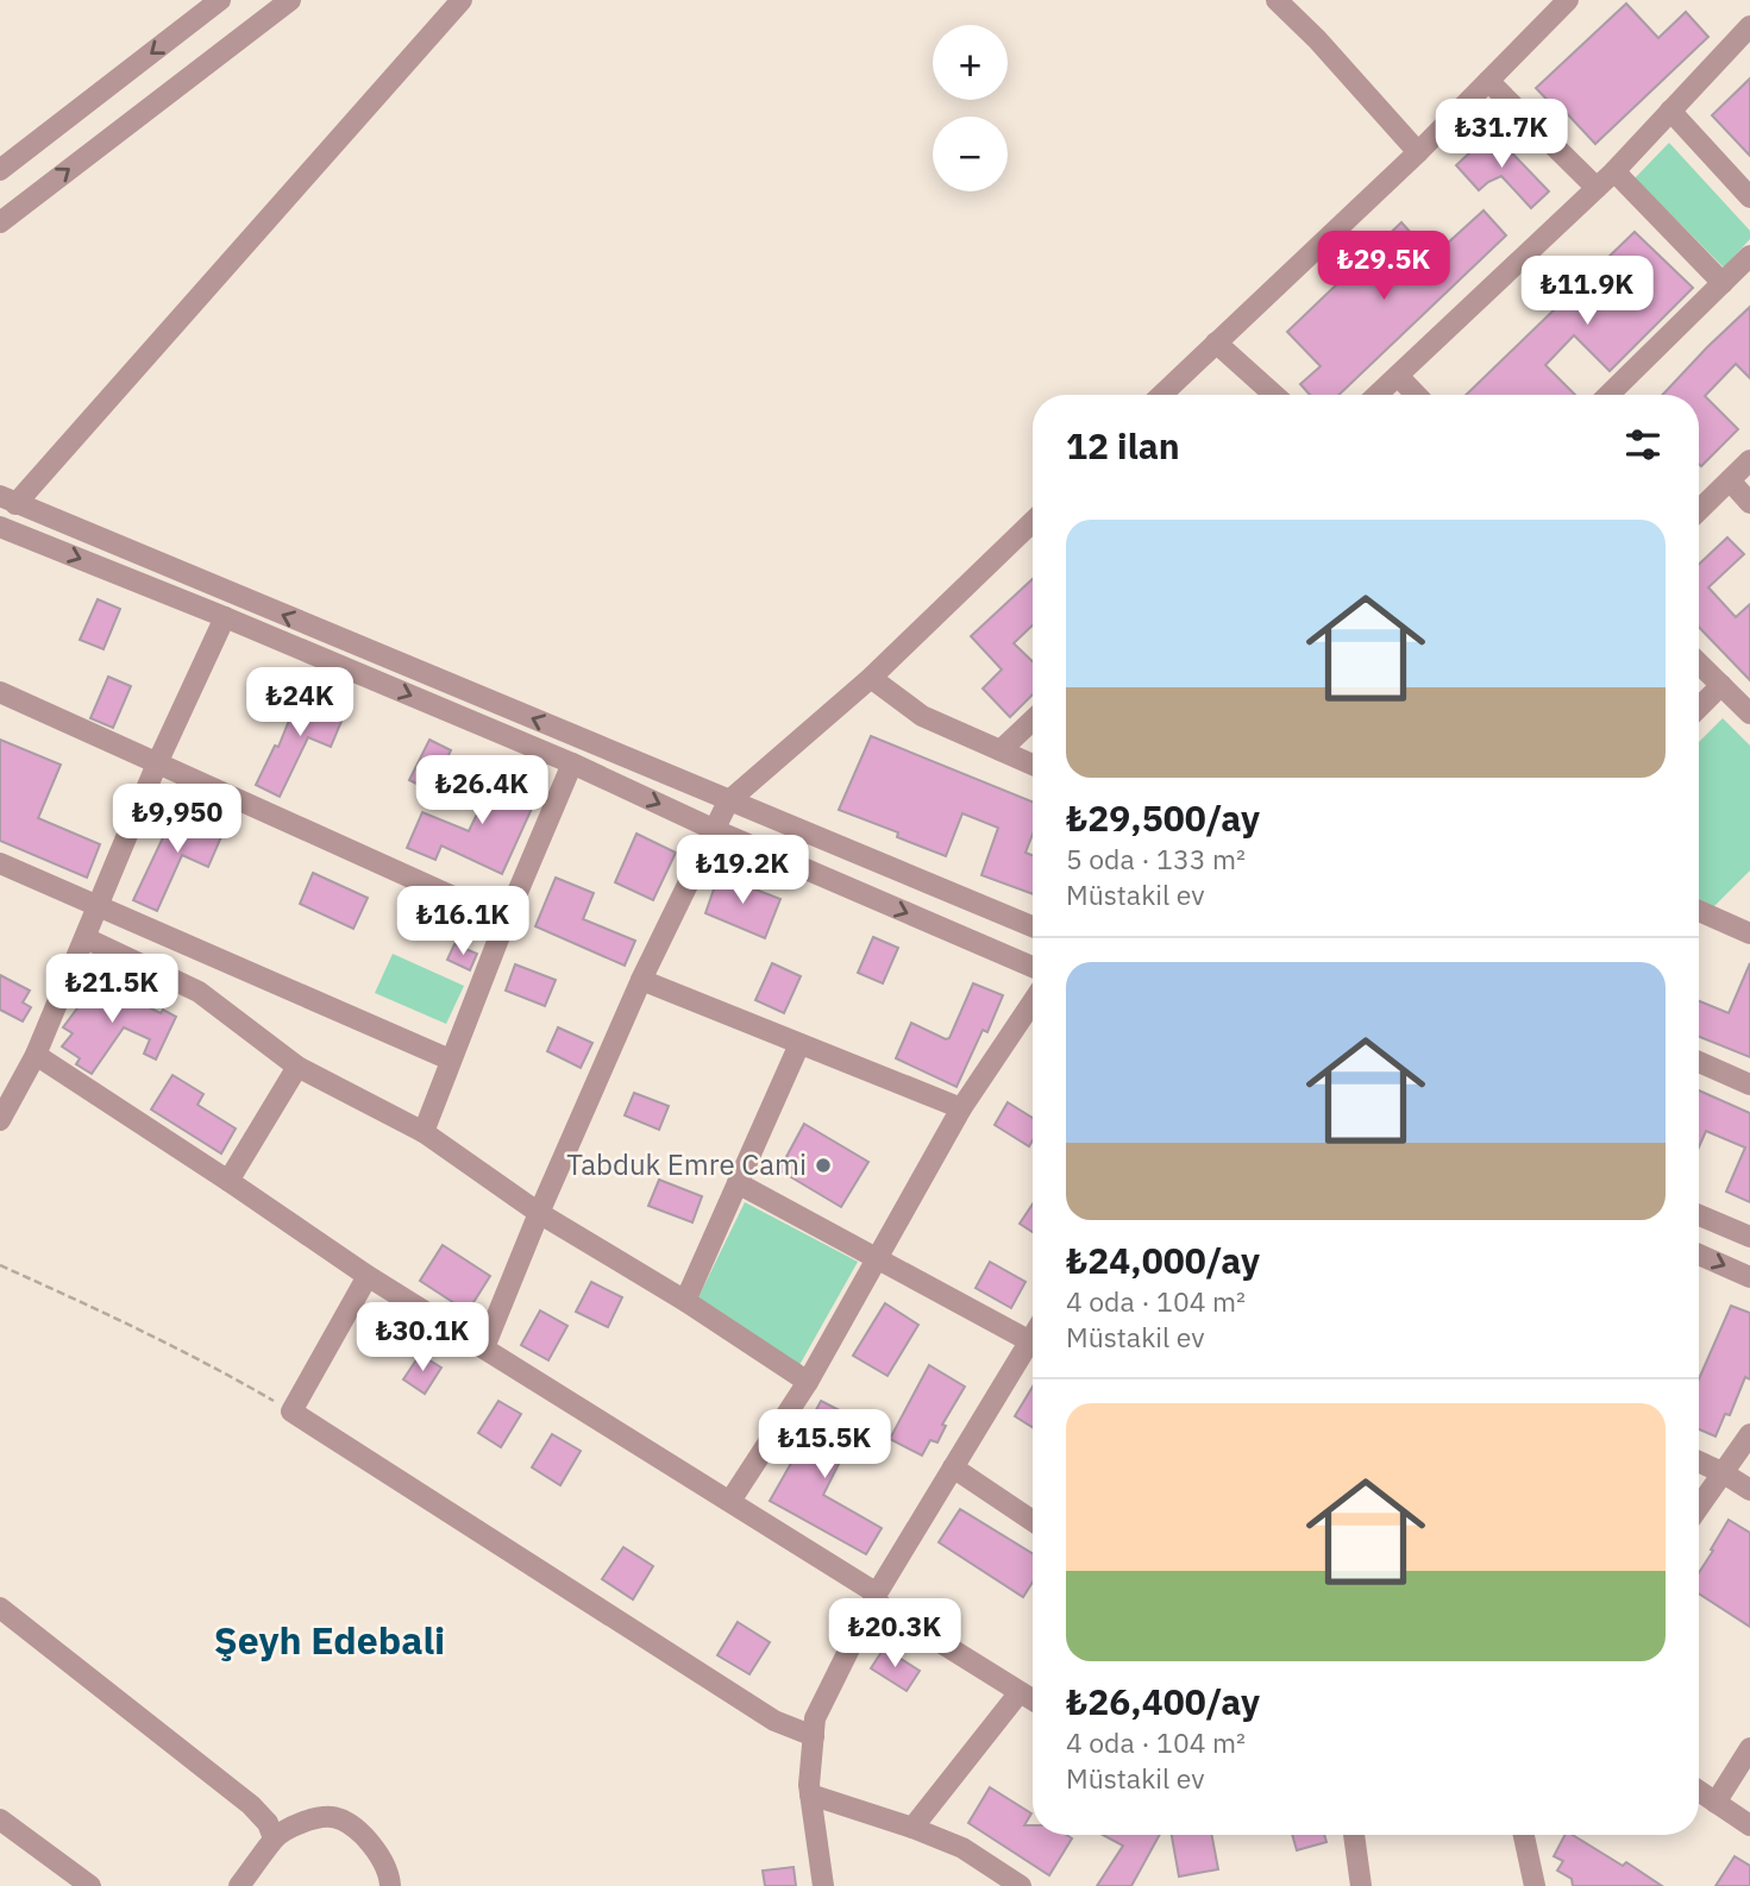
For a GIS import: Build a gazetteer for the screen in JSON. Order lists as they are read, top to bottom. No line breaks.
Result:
{"districts":["Şeyh Edebali"],"places":["Tabduk Emre Cami"],"page":{"map_buttons":["+","−"],"price":["₺31.7K","₺29.5K","₺11.9K","₺24K","₺26.4K","₺9,950","₺19.2K","₺16.1K","₺21.5K","₺30.1K","₺15.5K","₺20.3K"],"heading":"12 ilan","list":[{"name":"₺29,500/ay","note":"5 oda · 133 m² · Müstakil ev"},{"name":"₺24,000/ay","note":"4 oda · 104 m² · Müstakil ev"},{"name":"₺26,400/ay","note":"4 oda · 104 m² · Müstakil ev"}]}}
